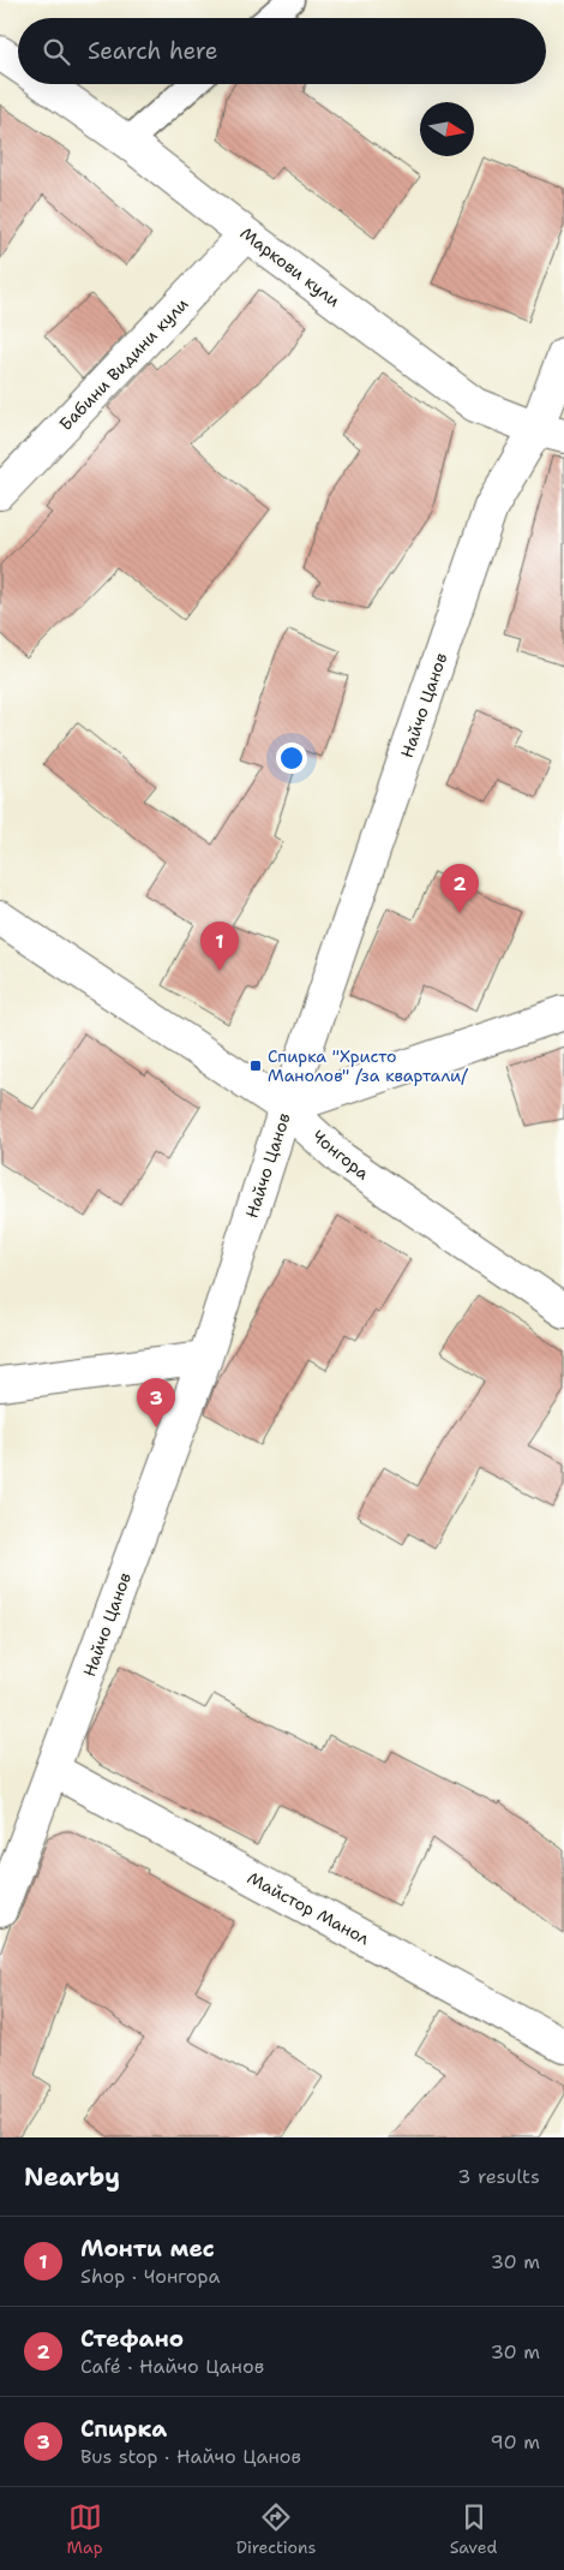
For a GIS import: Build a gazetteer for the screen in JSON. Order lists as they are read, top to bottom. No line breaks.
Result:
{"streets":{"street":["Маркови кули","Бабини Видини кули","Найчо Цанов","Чонгора","Майстор Манол"]},"crossings":[["Маркови кули","Бабини Видини кули"],["Маркови кули","Найчо Цанов"],["Найчо Цанов","Чонгора"],["Найчо Цанов","Майстор Манол"]],"places":{"transit":["Спирка \"Христо Манолов\" /за квартали/"]},"north":"right","page":{"search":"Search here","pins":["2","1","3"],"heading":["Nearby","3 results"],"list":[{"mark":"1","name":"Монти мес","note":"Shop · Чонгора","value":"30 m"},{"mark":"2","name":"Стефано","note":"Café · Найчо Цанов","value":"30 m"},{"mark":"3","name":"Спирка","note":"Bus stop · Найчо Цанов","value":"90 m"}],"nav":["Map","Directions","Saved"]}}
